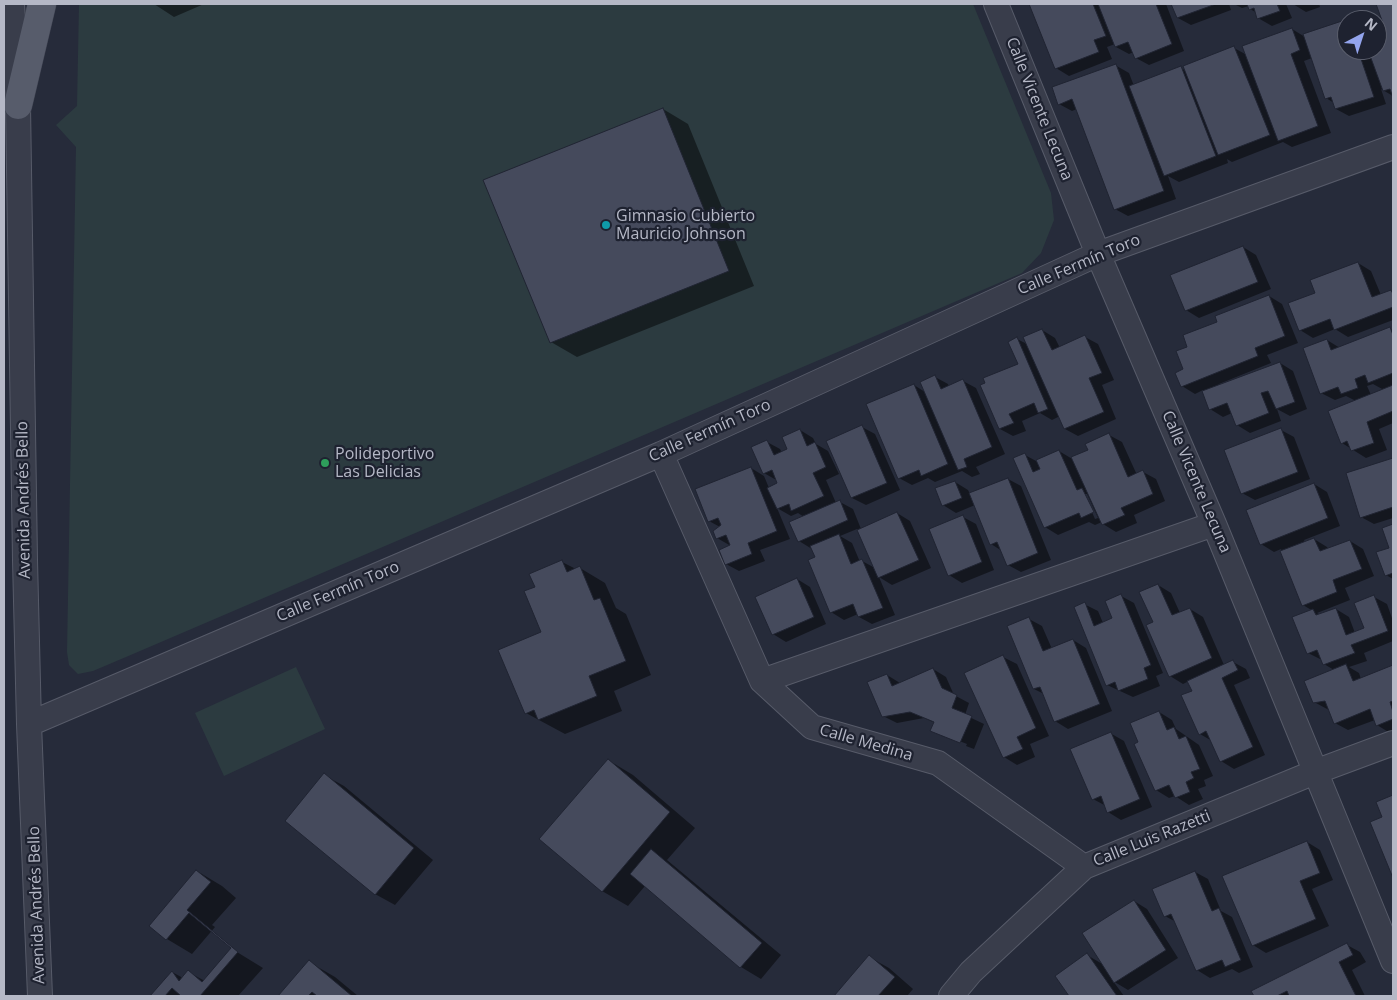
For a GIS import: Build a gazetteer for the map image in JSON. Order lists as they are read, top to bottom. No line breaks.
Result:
{"streets":{"street":["Calle Vicente Lecuna","Calle Fermín Toro","Avenida Andrés Bello","Calle Medina","Calle Luis Razetti"]},"crossings":[["Calle Vicente Lecuna","Calle Fermín Toro"],["Calle Vicente Lecuna","Calle Luis Razetti"],["Calle Fermín Toro","Avenida Andrés Bello"],["Calle Fermín Toro","Calle Medina"],["Calle Medina","Calle Luis Razetti"]],"places":["Gimnasio Cubierto Mauricio Johnson","Polideportivo Las Delicias"],"north":"top right"}
